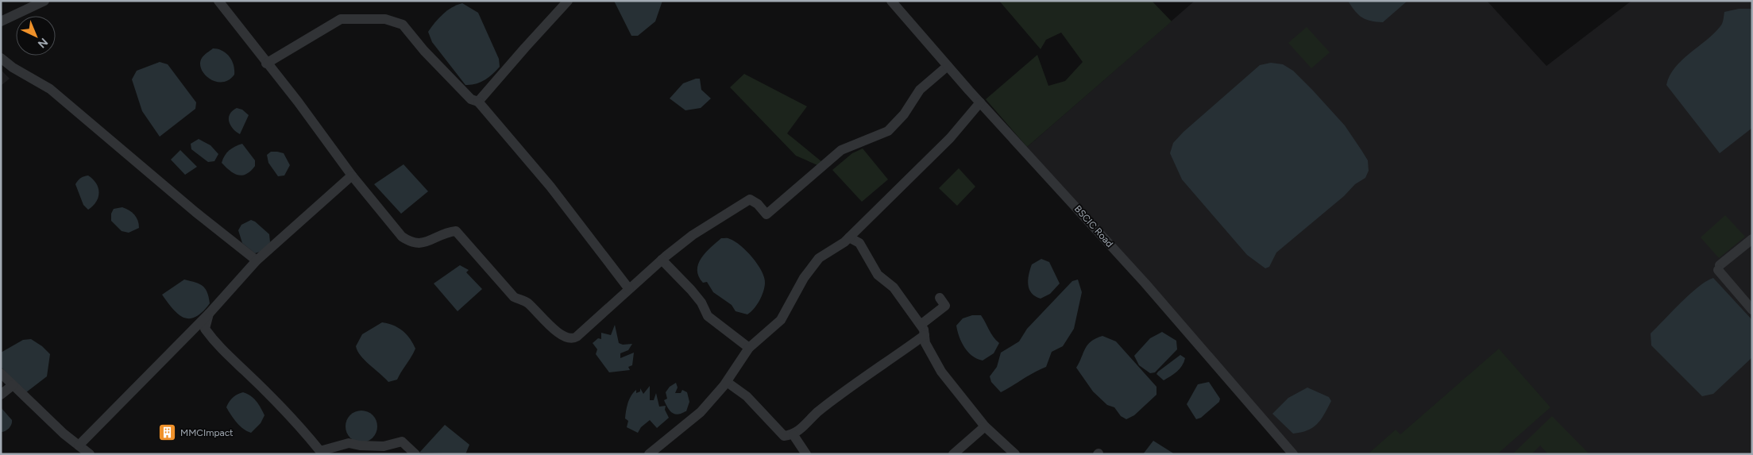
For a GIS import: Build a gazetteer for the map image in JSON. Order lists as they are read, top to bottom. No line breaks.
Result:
{"streets":{"street":["BSCIC Road"]},"places":{"building":["MMCImpact"]},"north":"bottom right"}
